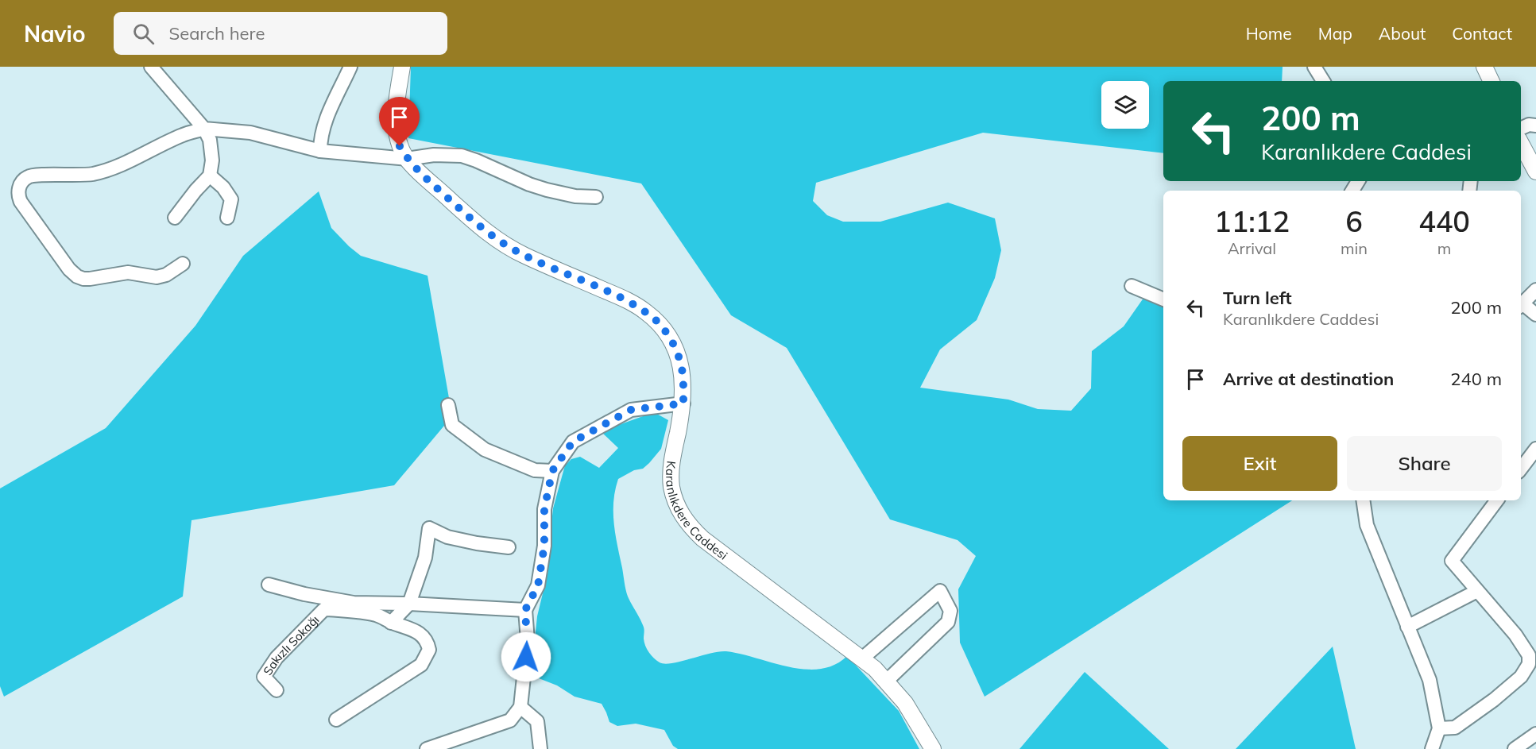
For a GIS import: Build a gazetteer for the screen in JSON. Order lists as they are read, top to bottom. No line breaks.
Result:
{"streets":{"main road":["Karanlıkdere Caddesi"],"street":["Sakızlı Sokağı"]},"page":{"header":"Navio","search":"Search here","nav":["Home","Map","About","Contact"],"turn":["200 m","Karanlıkdere Caddesi"],"eta":["11:12","Arrival","6","min","440","m"],"list":[{"name":"Turn left","note":"Karanlıkdere Caddesi","value":"200 m"},{"name":"Arrive at destination","value":"240 m"}],"buttons":["Exit","Share"]}}
